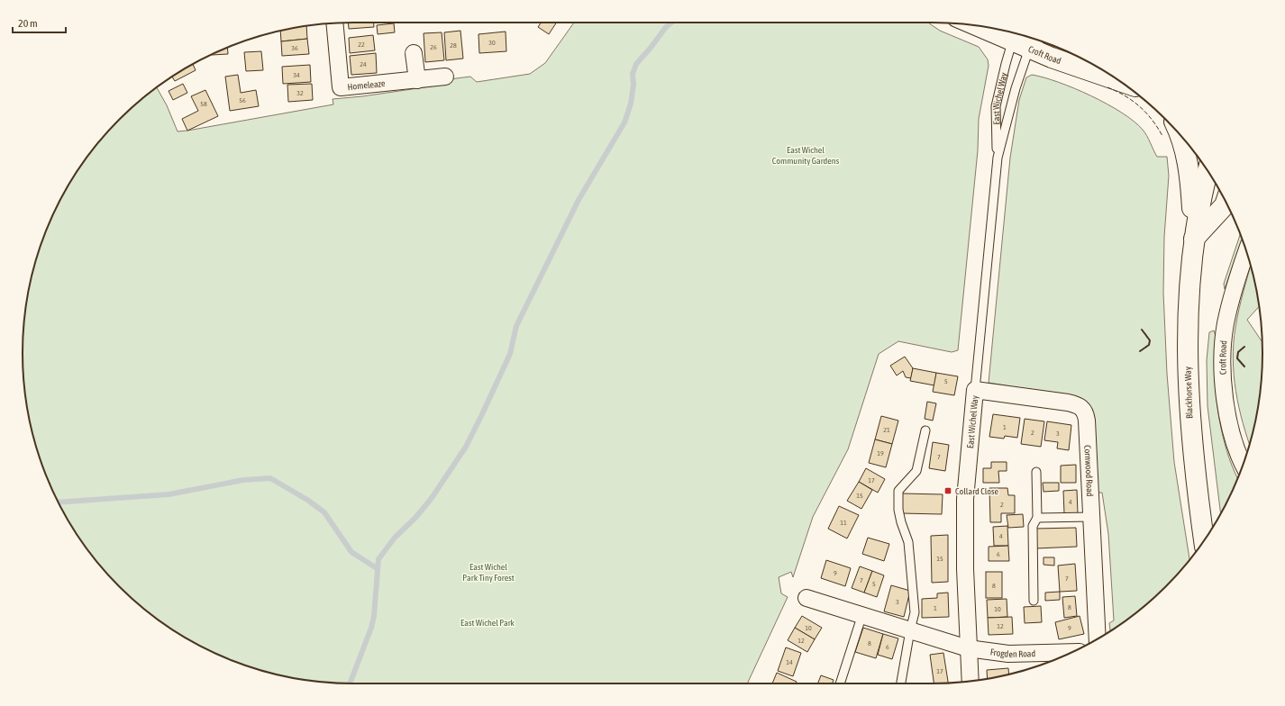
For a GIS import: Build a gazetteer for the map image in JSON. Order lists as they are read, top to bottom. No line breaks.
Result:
{"streets":{"main road":["Croft Road","Blackhorse Way"],"street":["Homeleaze","East Wichel Way","Cornwood Road","Frogden Road"]},"crossings":[["Croft Road","East Wichel Way"],["East Wichel Way","Cornwood Road"],["East Wichel Way","Frogden Road"]],"parks":["East Wichel Community Gardens","East Wichel Park Tiny Forest","East Wichel Park"],"places":{"transit":["Collard Close"]},"house_numbers":["30","22","28","26","36","24","34","32","56","58","5","1","21","2","3","19","7","17","15","4","2","11","4","6","15","9","7","7","5","8","3","8","1","10","12","10","9","12","8","6","14","17"],"scale_bar":"20 m"}
